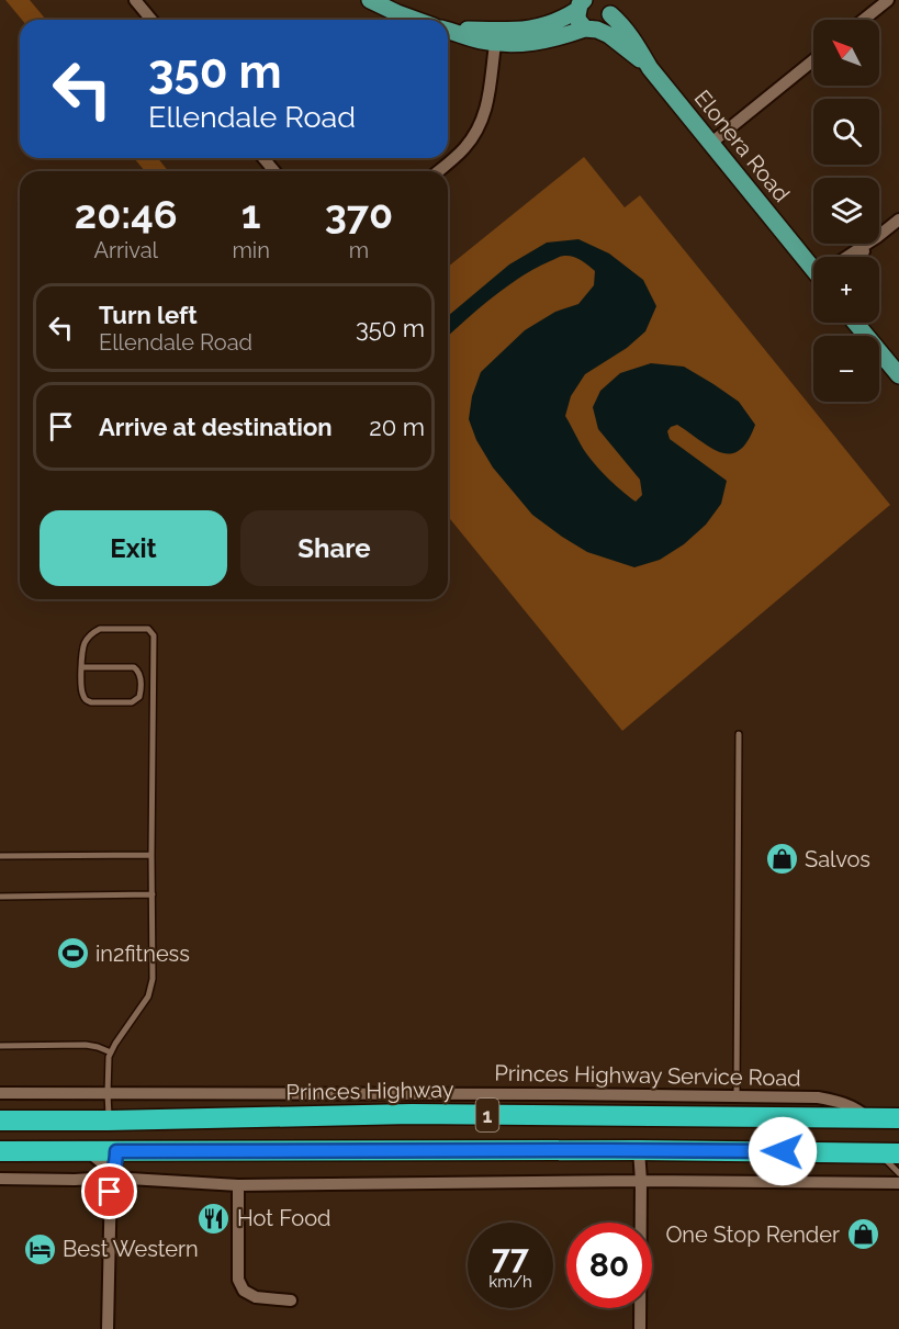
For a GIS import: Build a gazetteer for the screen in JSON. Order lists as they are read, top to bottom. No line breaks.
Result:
{"streets":{"highway":["Princes Highway","1"],"main road":["Elonera Road"],"street":["Princes Highway Service Road"]},"crossings":[["Princes Highway Service Road","Princes Highway"]],"places":{"shop":["Salvos","One Stop Render"],"sports":["in2fitness"],"restaurant":["Hot Food"],"hotel":["Best Western"]},"north":"top left","page":{"map_buttons":["+","−"],"turn":["350 m","Ellendale Road"],"eta":["20:46","Arrival","1","min","370","m"],"list":[{"name":"Turn left","note":"Ellendale Road","value":"350 m"},{"name":"Arrive at destination","value":"20 m"}],"buttons":["Exit","Share"],"speed":"77 km/h","limit":"80"}}
